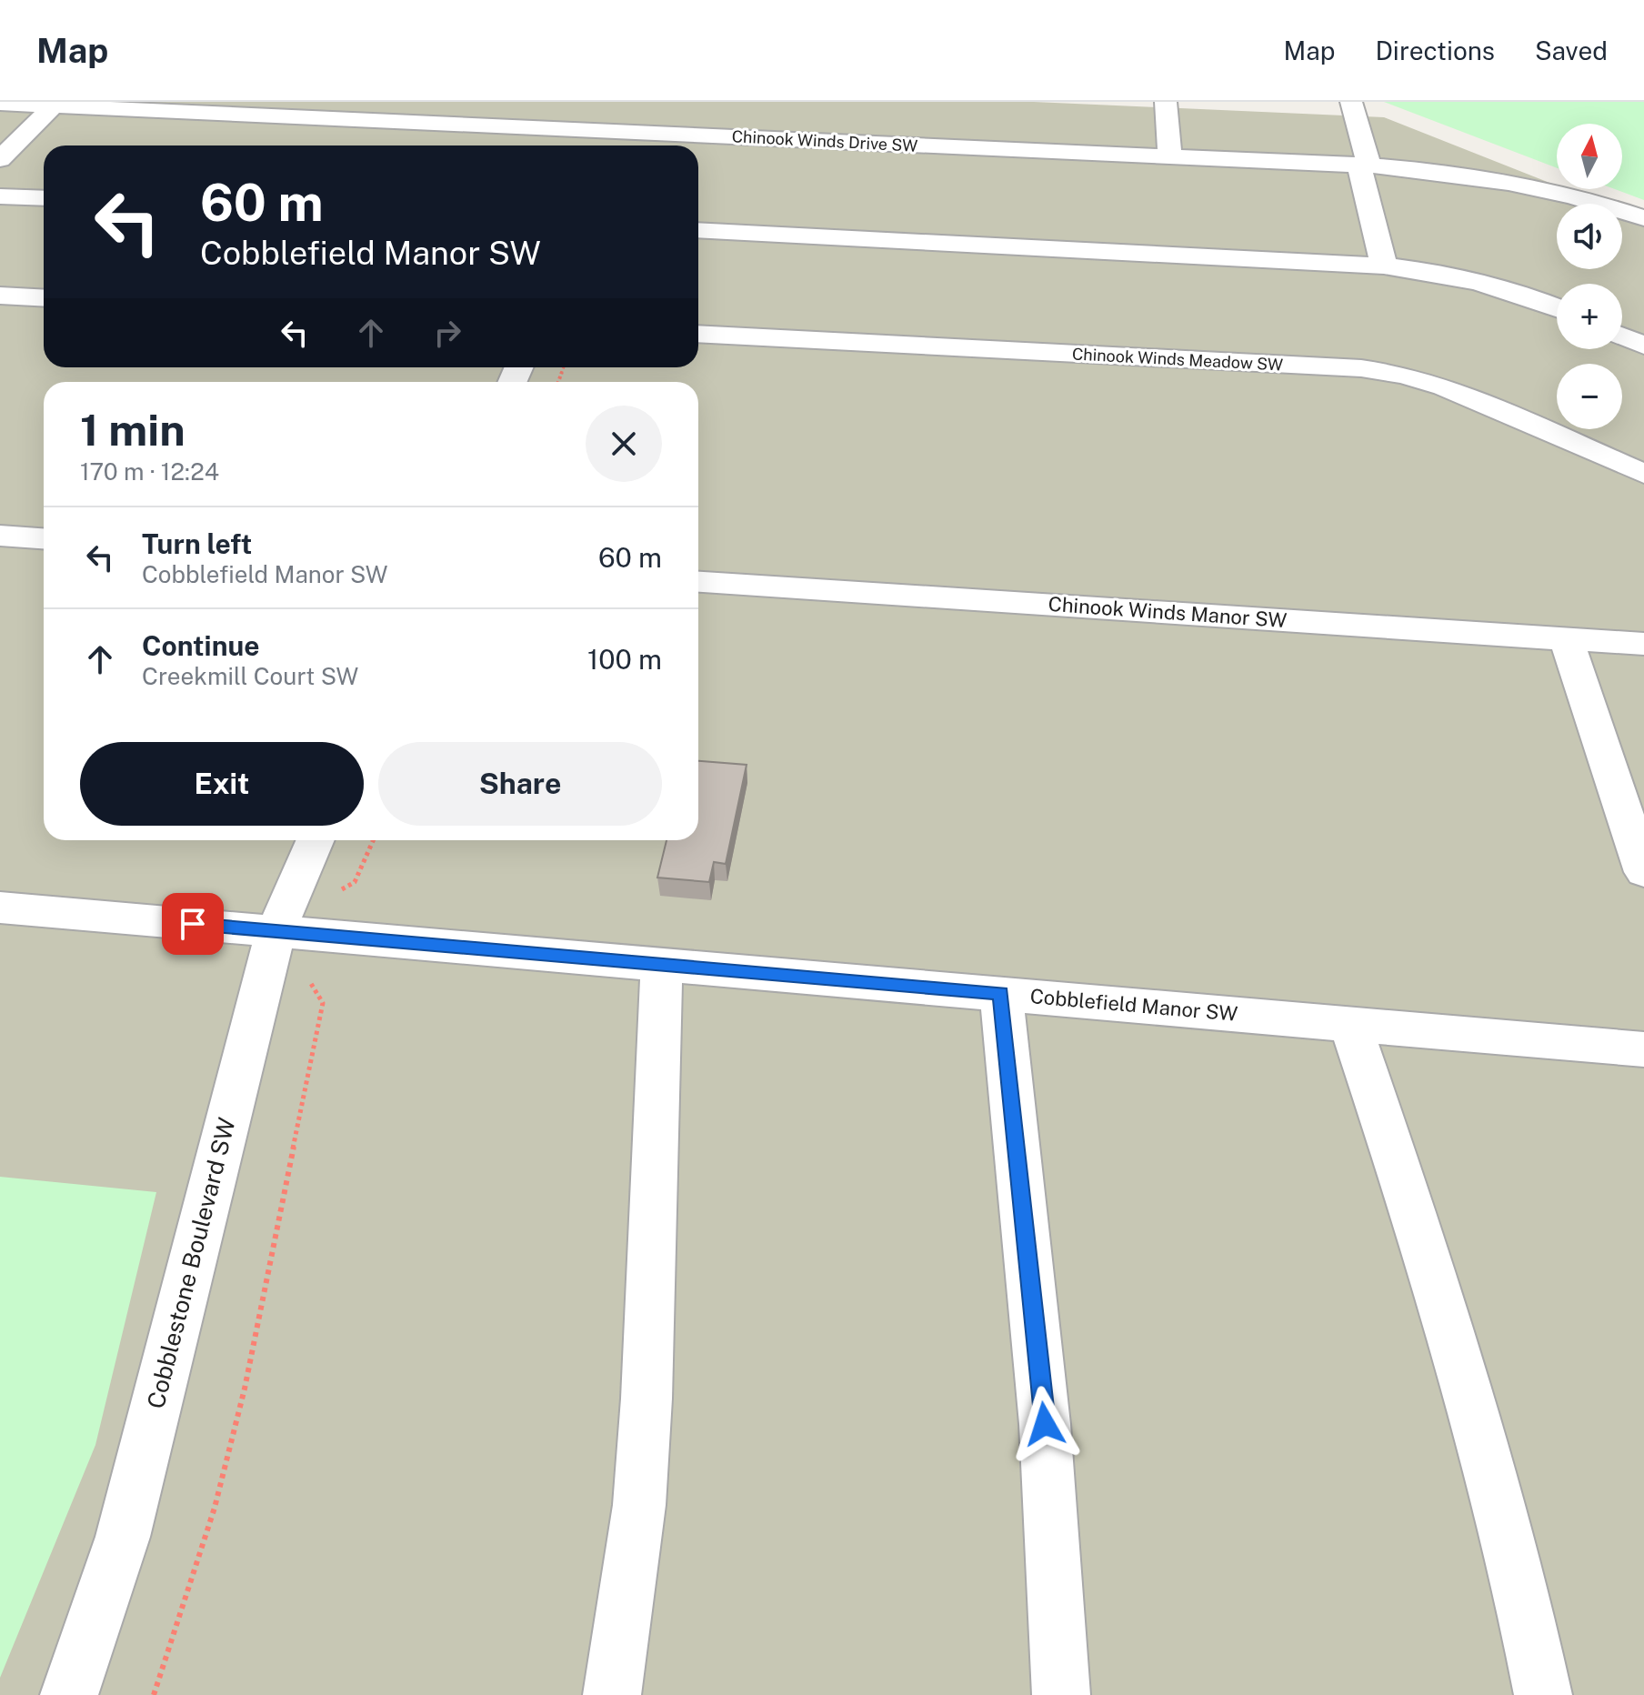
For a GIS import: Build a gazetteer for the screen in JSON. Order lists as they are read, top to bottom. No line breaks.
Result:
{"streets":{"street":["Chinook Winds Drive SW","Chinook Winds Meadow SW","Chinook Winds Manor SW","Cobblefield Manor SW","Cobblestone Boulevard SW"]},"crossings":[["Cobblefield Manor SW","Cobblestone Boulevard SW"]],"north":"top","page":{"header":"Map","nav":["Map","Directions","Saved"],"map_buttons":["+","−"],"turn":["60 m","Cobblefield Manor SW"],"heading":["1 min","170 m · 12:24"],"list":[{"name":"Turn left","note":"Cobblefield Manor SW","value":"60 m"},{"name":"Continue","note":"Creekmill Court SW","value":"100 m"}],"buttons":["Exit","Share"]}}
